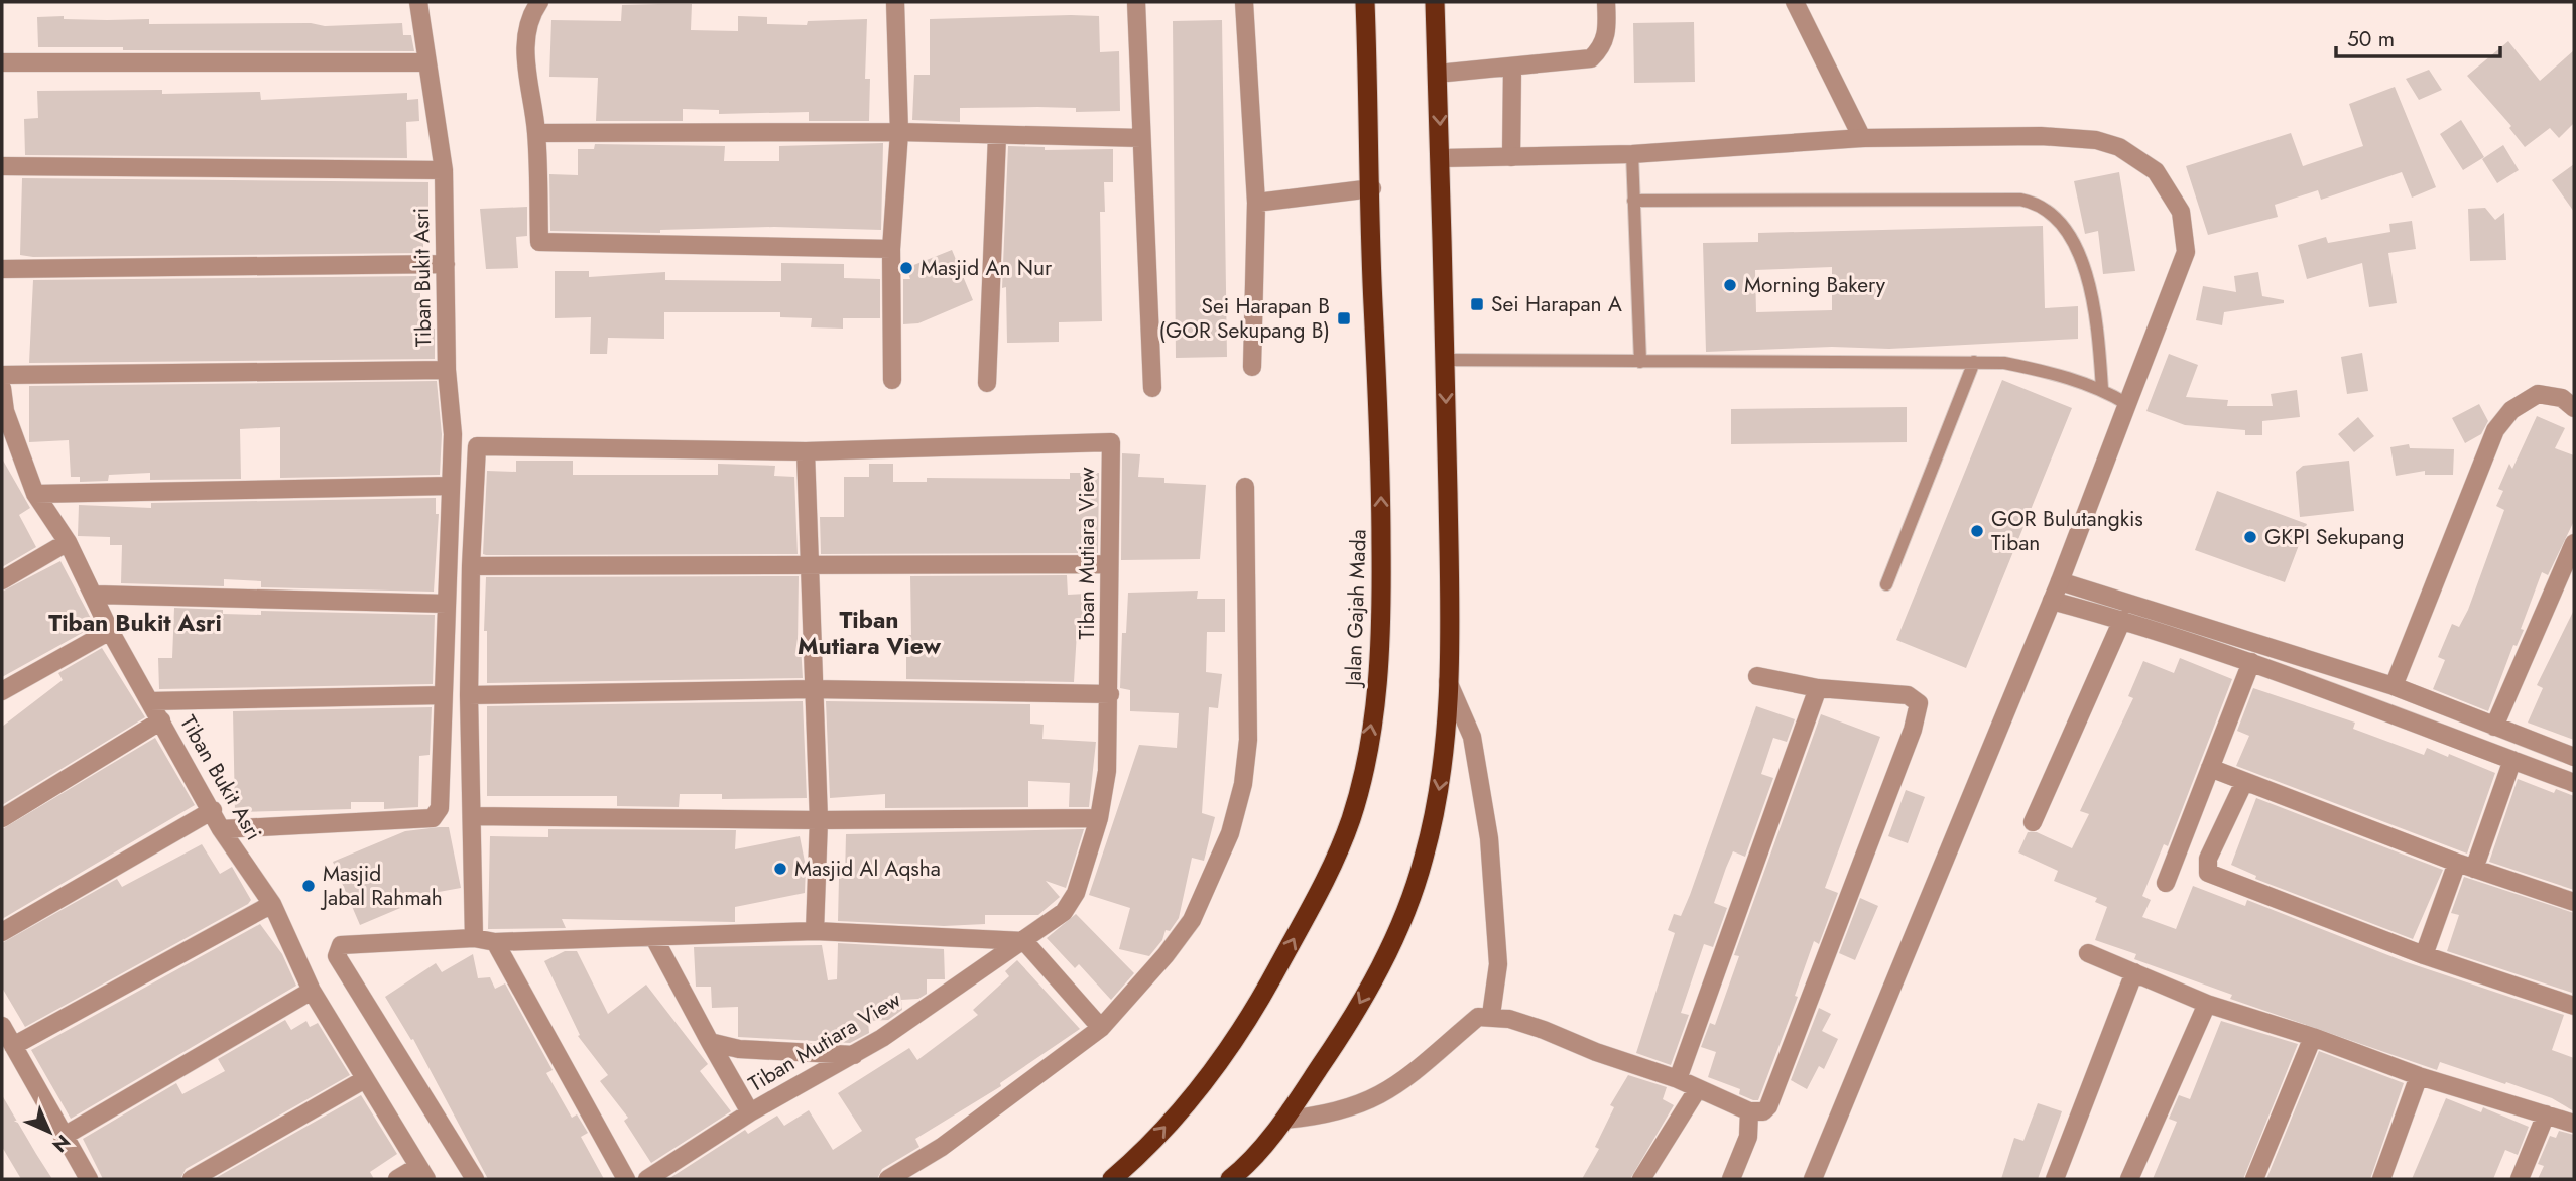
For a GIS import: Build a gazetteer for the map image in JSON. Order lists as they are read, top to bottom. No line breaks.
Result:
{"streets":{"highway":["Jalan Gajah Mada"],"street":["Tiban Bukit Asri","Tiban Mutiara View"]},"districts":["Tiban Mutiara View","Tiban Bukit Asri"],"places":{"other":["Masjid An Nur","Morning Bakery","GOR Bulutangkis Tiban","GKPI Sekupang","Masjid Al Aqsha","Masjid Jabal Rahmah"],"transit":["Sei Harapan A","Sei Harapan B (GOR Sekupang B)"]},"scale_bar":"50 m","north":"bottom right"}
